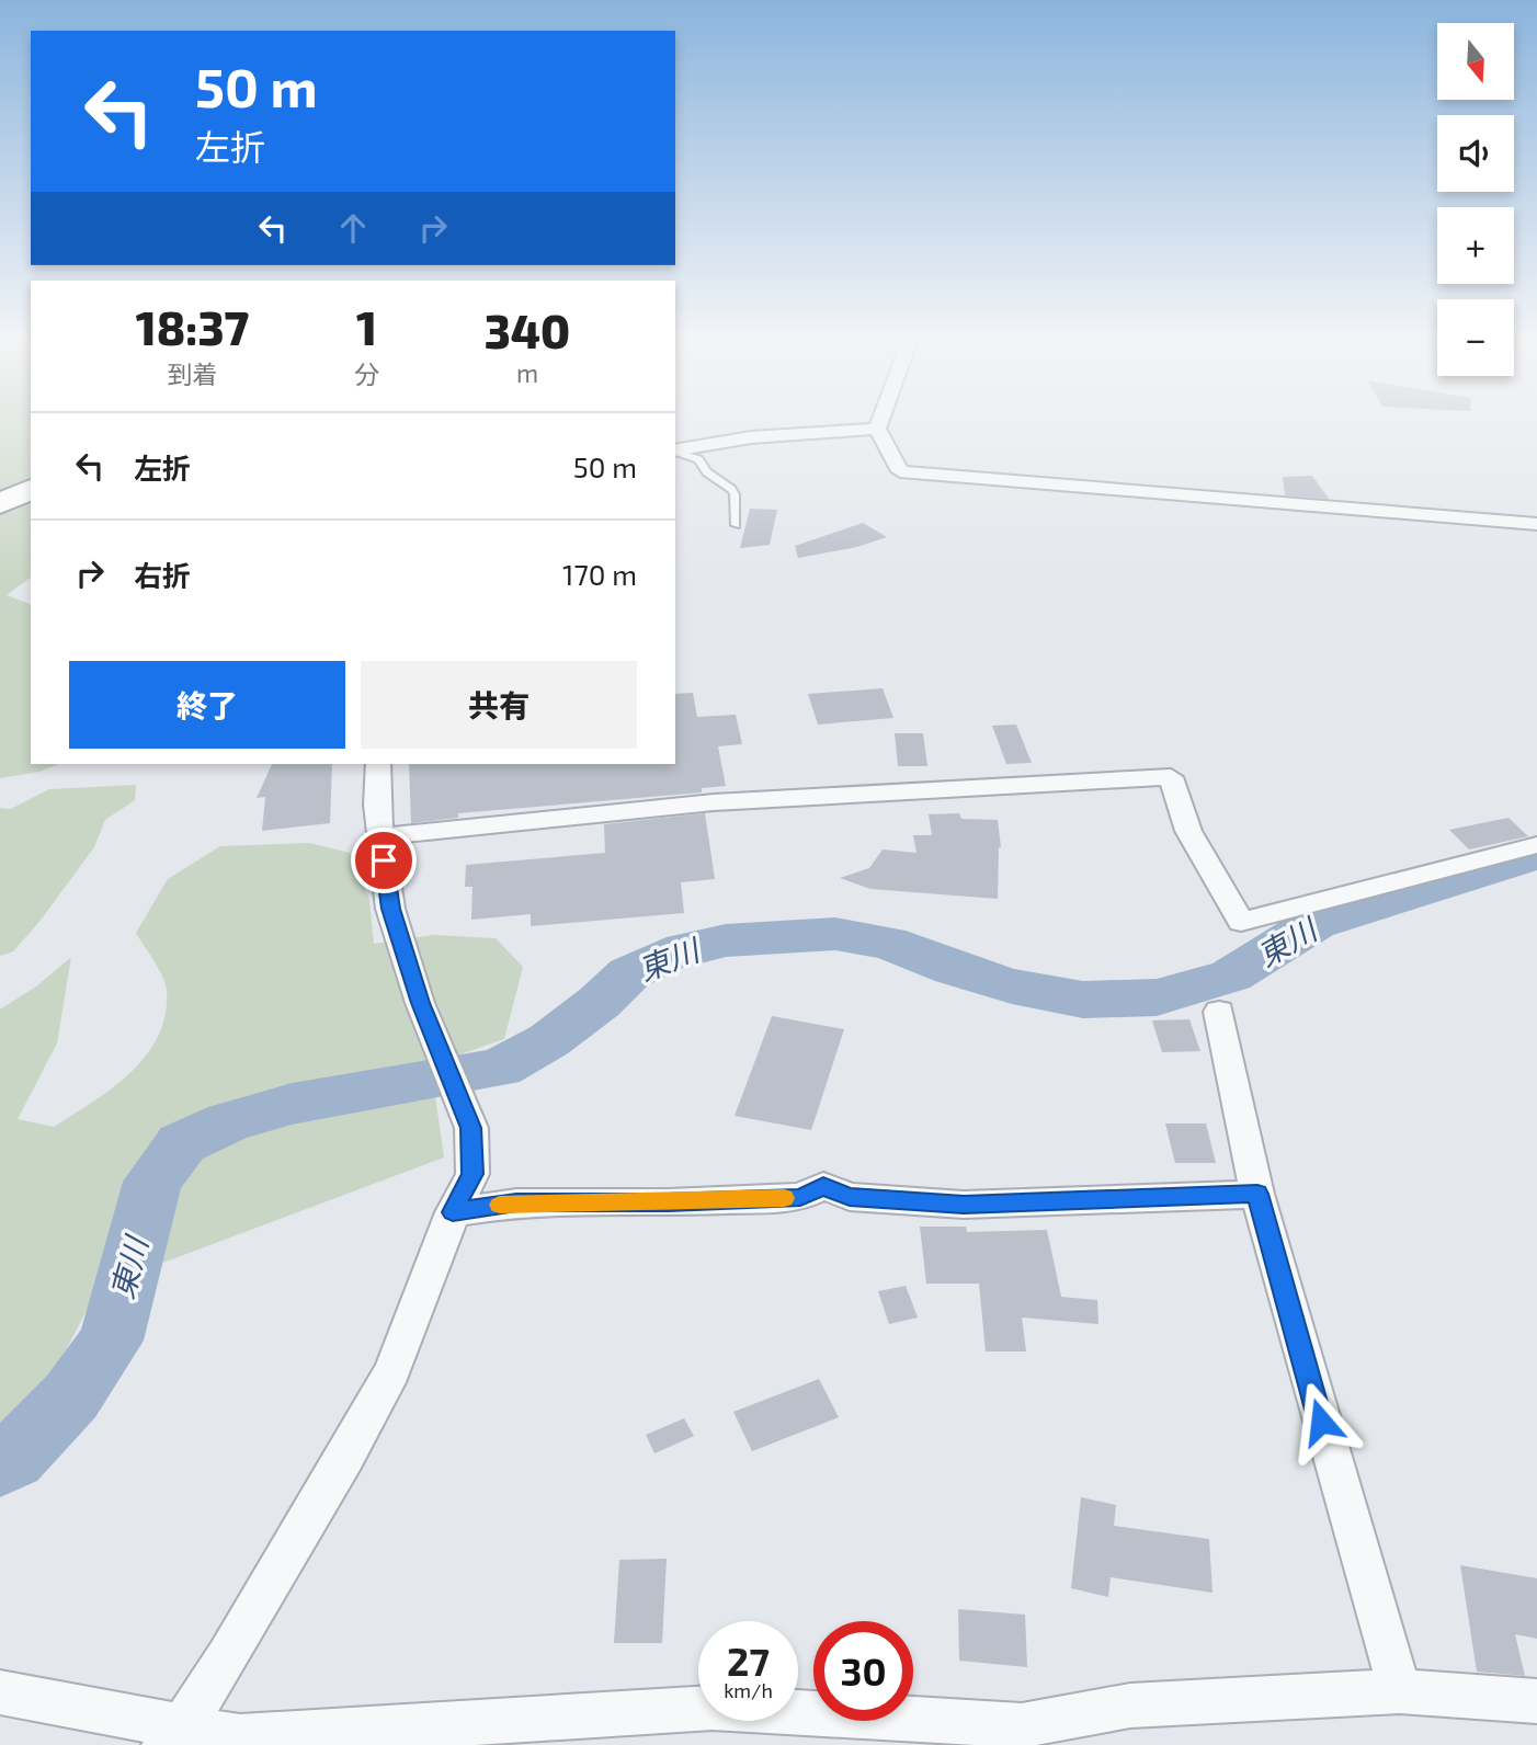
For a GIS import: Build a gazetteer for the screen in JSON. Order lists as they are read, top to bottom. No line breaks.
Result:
{"water":["東川"],"north":"bottom","page":{"map_buttons":["+","−"],"turn":["50 m","左折"],"eta":["18:37","到着","1","分","340","m"],"list":[{"name":"左折","value":"50 m"},{"name":"右折","value":"170 m"}],"buttons":["終了","共有"],"speed":"27 km/h","limit":"30"}}
